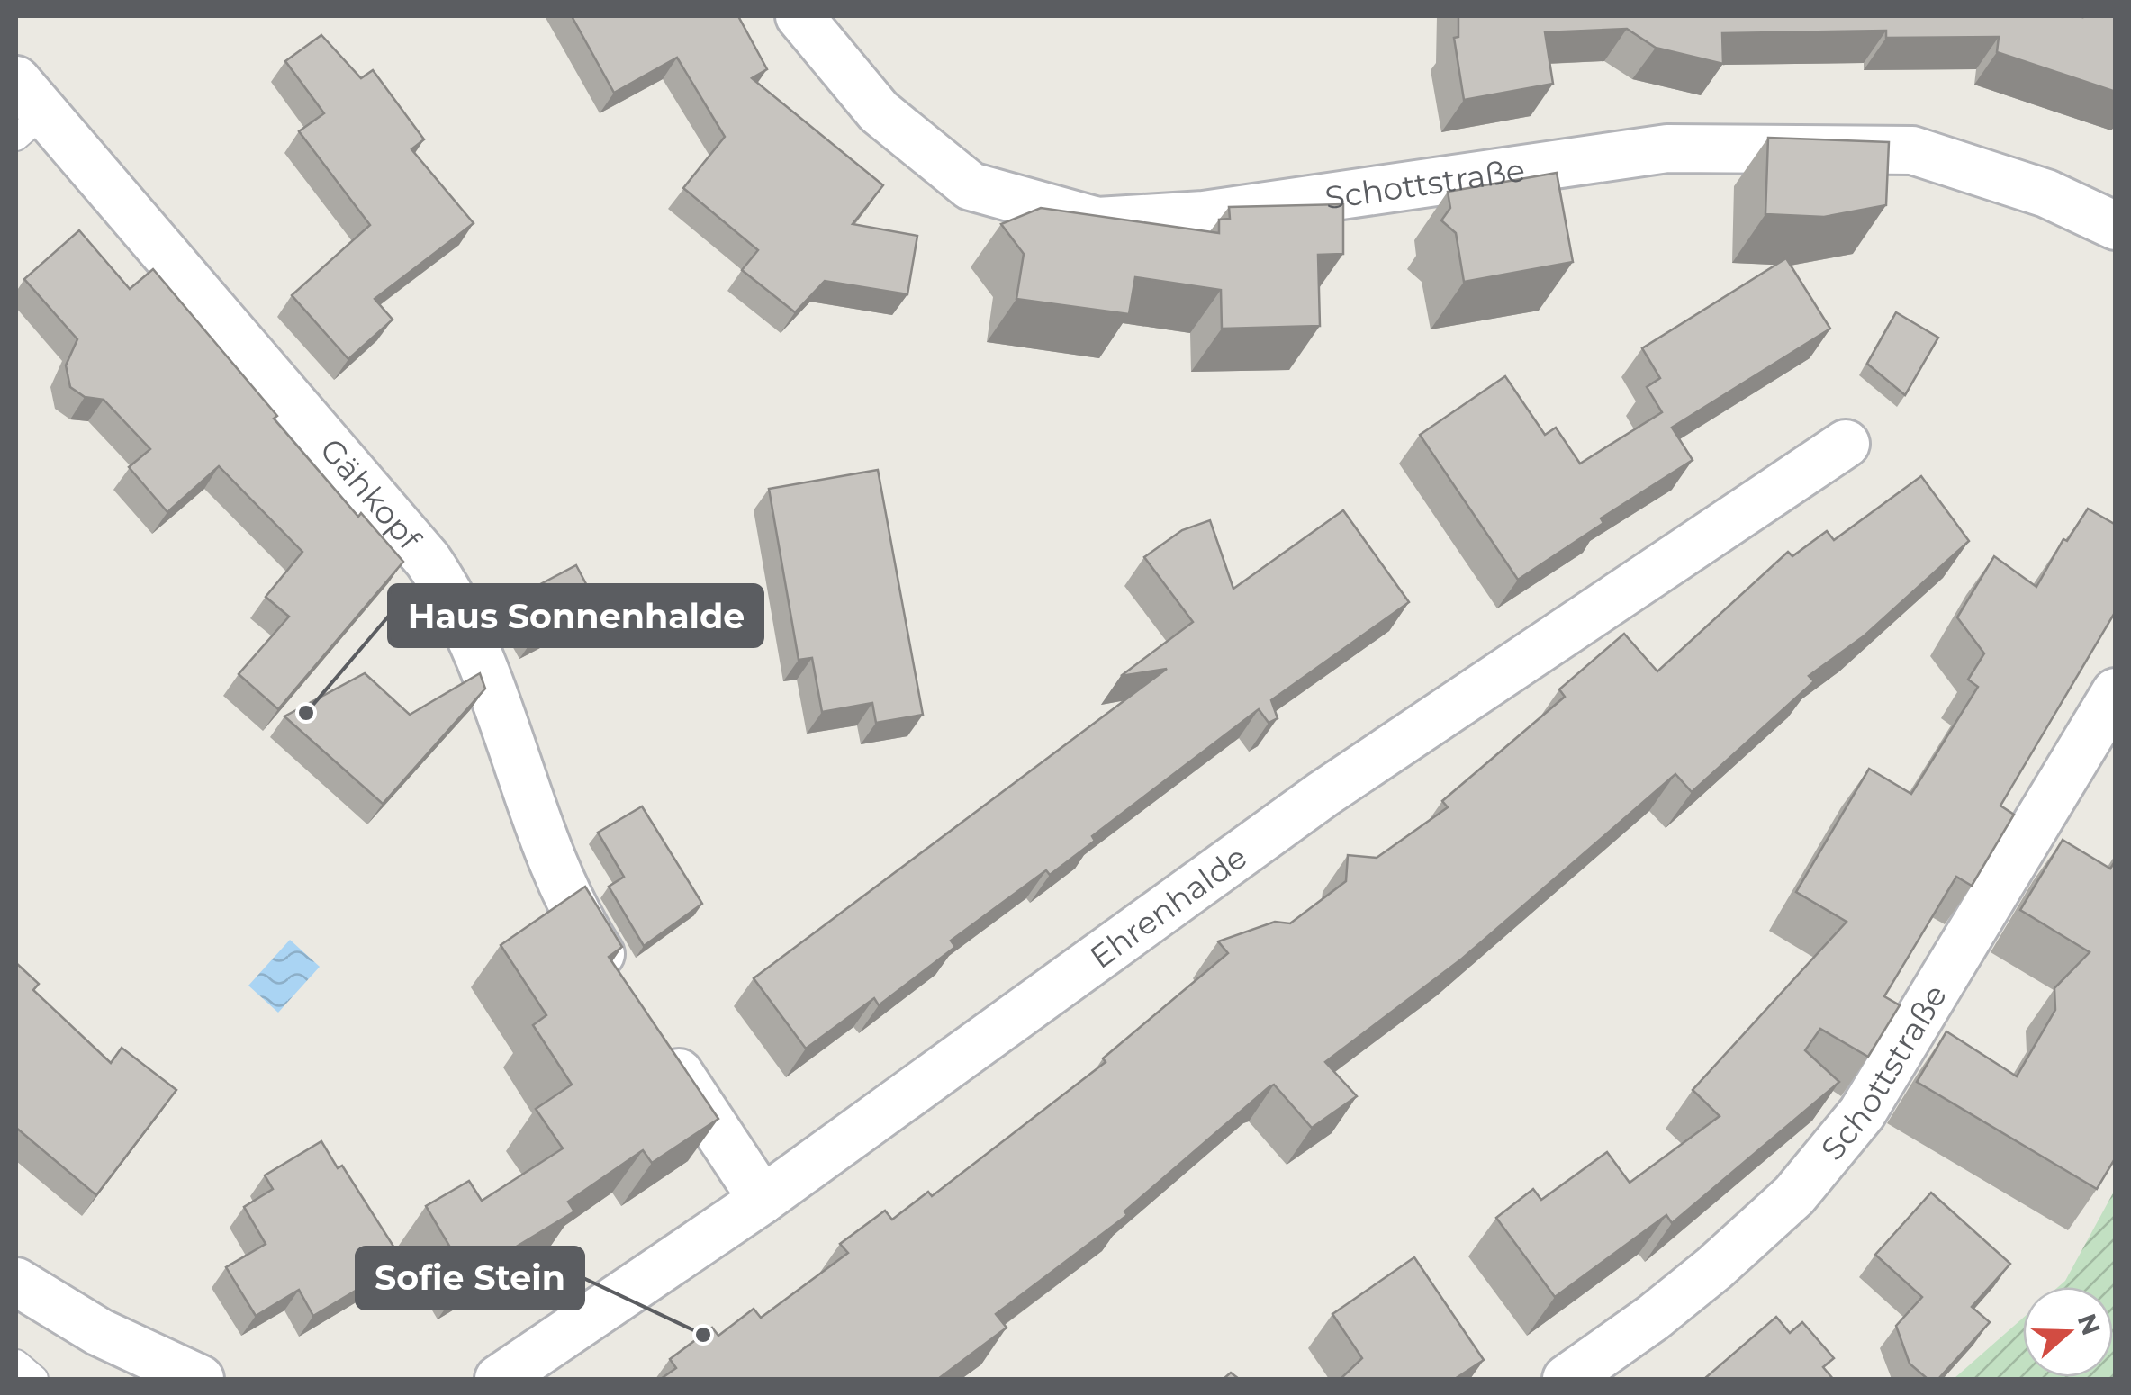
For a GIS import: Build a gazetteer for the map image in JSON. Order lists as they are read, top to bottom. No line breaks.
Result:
{"streets":{"street":["Schottstraße","Gähkopf","Ehrenhalde"]},"places":["Haus Sonnenhalde","Sofie Stein"],"north":"right"}
